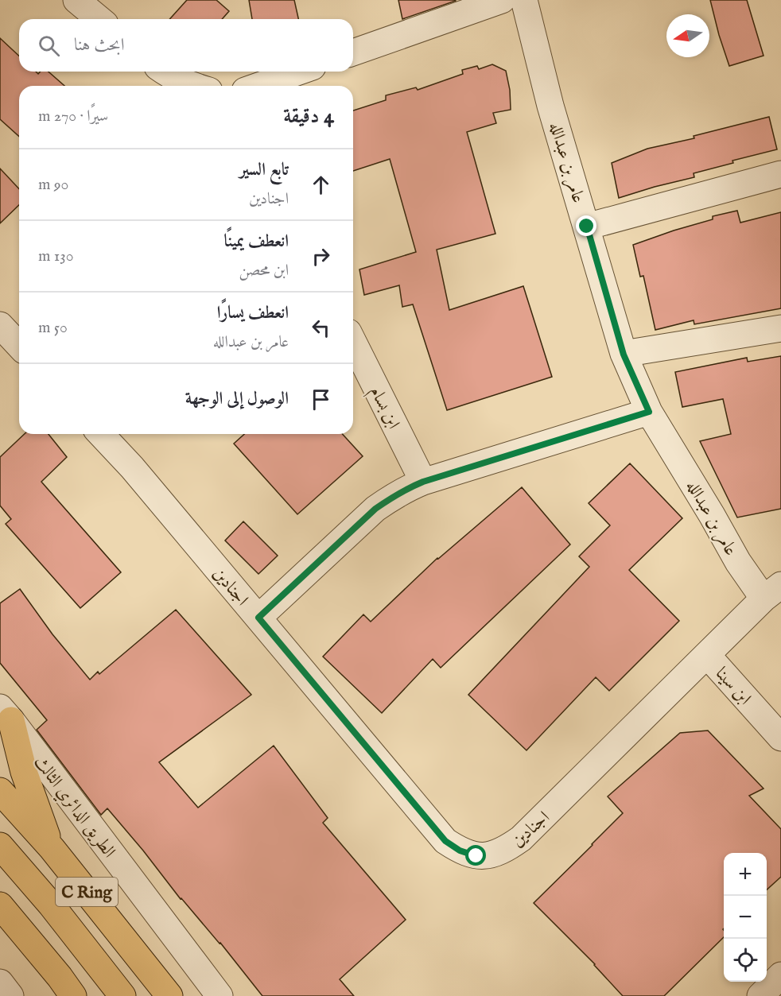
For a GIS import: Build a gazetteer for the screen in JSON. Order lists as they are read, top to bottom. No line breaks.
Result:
{"streets":{"highway":["C Ring"],"street":["عامر بن عبدالله","ابن بسام","اجنادين","ابن سينا","الطريق الدائري الثالث"]},"crossings":[["عامر بن عبدالله","اجنادين"],["اجنادين","ابن سينا"]],"north":"left","page":{"search":"ابحث هنا","heading":["4 دقيقة","سيرًا · 270 m"],"list":[["تابع السير","اجنادين","90 m"],["انعطف يمينًا","ابن محصن","130 m"],["انعطف يسارًا","عامر بن عبدالله","50 m"],"الوصول إلى الوجهة"],"map_buttons":["+","−"]}}
